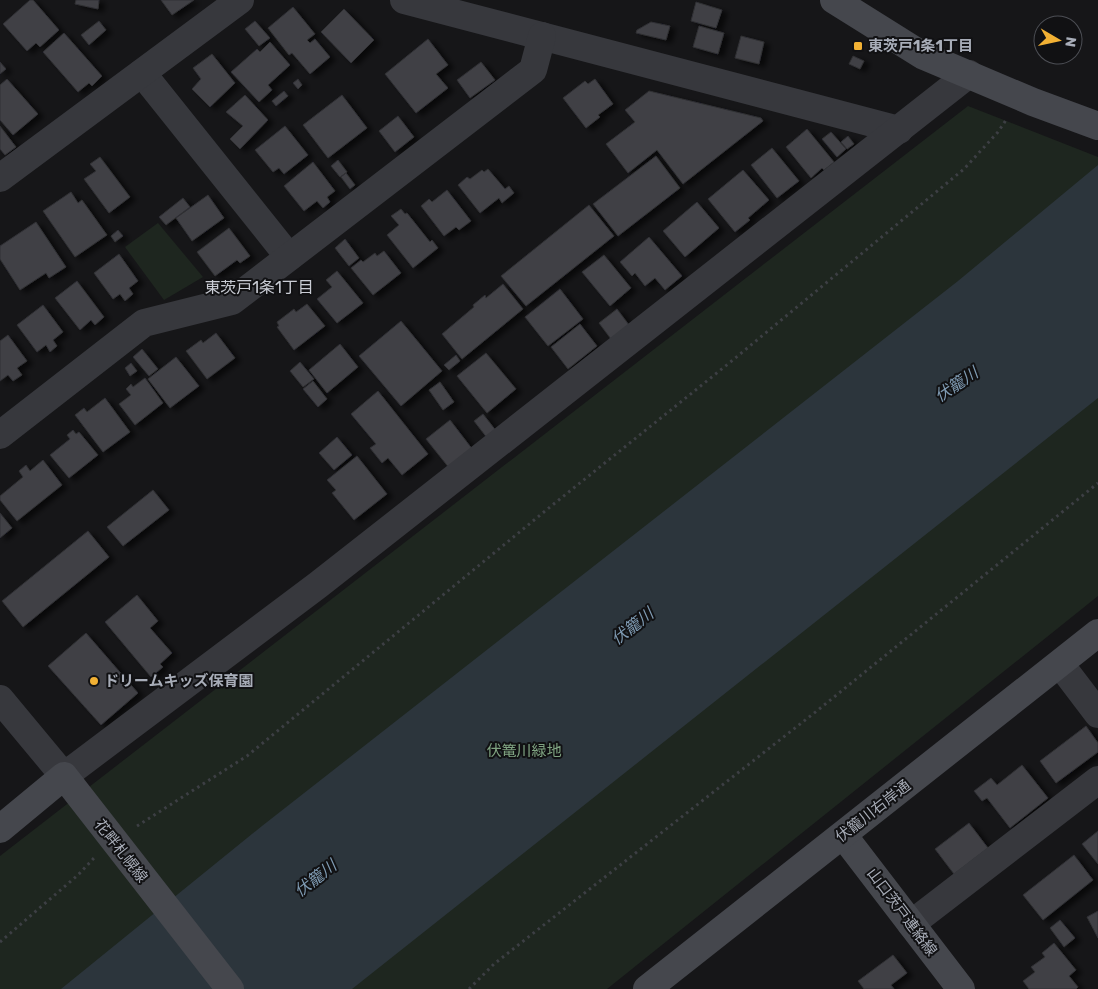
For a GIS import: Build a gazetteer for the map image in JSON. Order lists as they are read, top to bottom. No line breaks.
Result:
{"streets":{"main road":["伏籠川右岸通","花畔札幌線","山口茨戸連絡線"]},"crossings":[["伏籠川右岸通","山口茨戸連絡線"]],"districts":["東茨戸1条1丁目"],"water":["伏籠川"],"parks":["伏篭川緑地"],"places":{"transit":["東茨戸1条1丁目"],"other":["ドリームキッズ保育園"]},"north":"right"}
